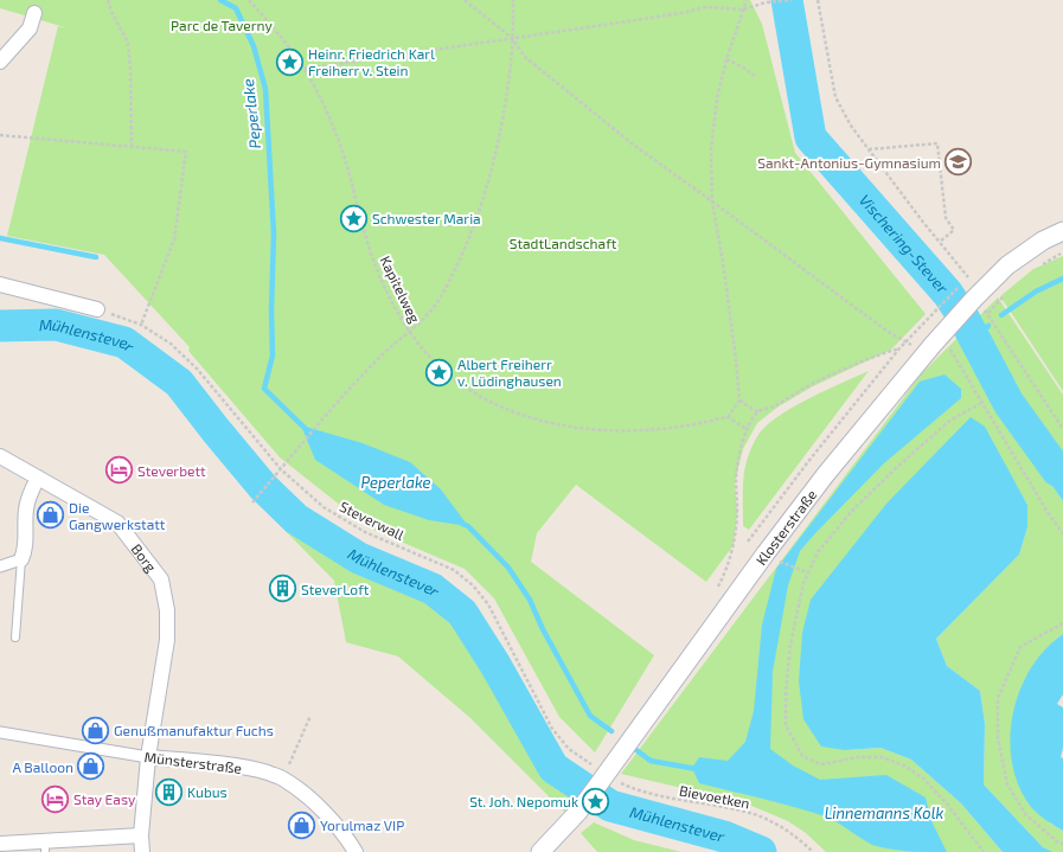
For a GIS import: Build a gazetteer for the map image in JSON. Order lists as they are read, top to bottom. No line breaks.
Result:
{"streets":{"street":["Klosterstraße","Borg","Münsterstraße"],"path":["Kapitelweg","Steverwall","Bievoetken"]},"crossings":[["Steverwall","Klosterstraße"],["Steverwall","Bievoetken"],["Klosterstraße","Bievoetken"],["Borg","Münsterstraße"]],"water":["Peperlake","Vischering-Stever","Mühlenstever","Linnemanns Kolk"],"parks":["Parc de Taverny","StadtLandschaft"],"places":{"place":["Heinr. Friedrich Karl Freiherr v. Stein","Schwester Maria","Albert Freiherr v. Lüdinghausen","St. Joh. Nepomuk"],"school or university":["Sankt-Antonius-Gymnasium"],"hotel":["Steverbett","Stay Easy"],"shop":["Die Gangwerkstatt","Genußmanufaktur Fuchs","A Balloon","Yorulmaz VIP"],"building":["SteverLoft","Kubus"]}}
